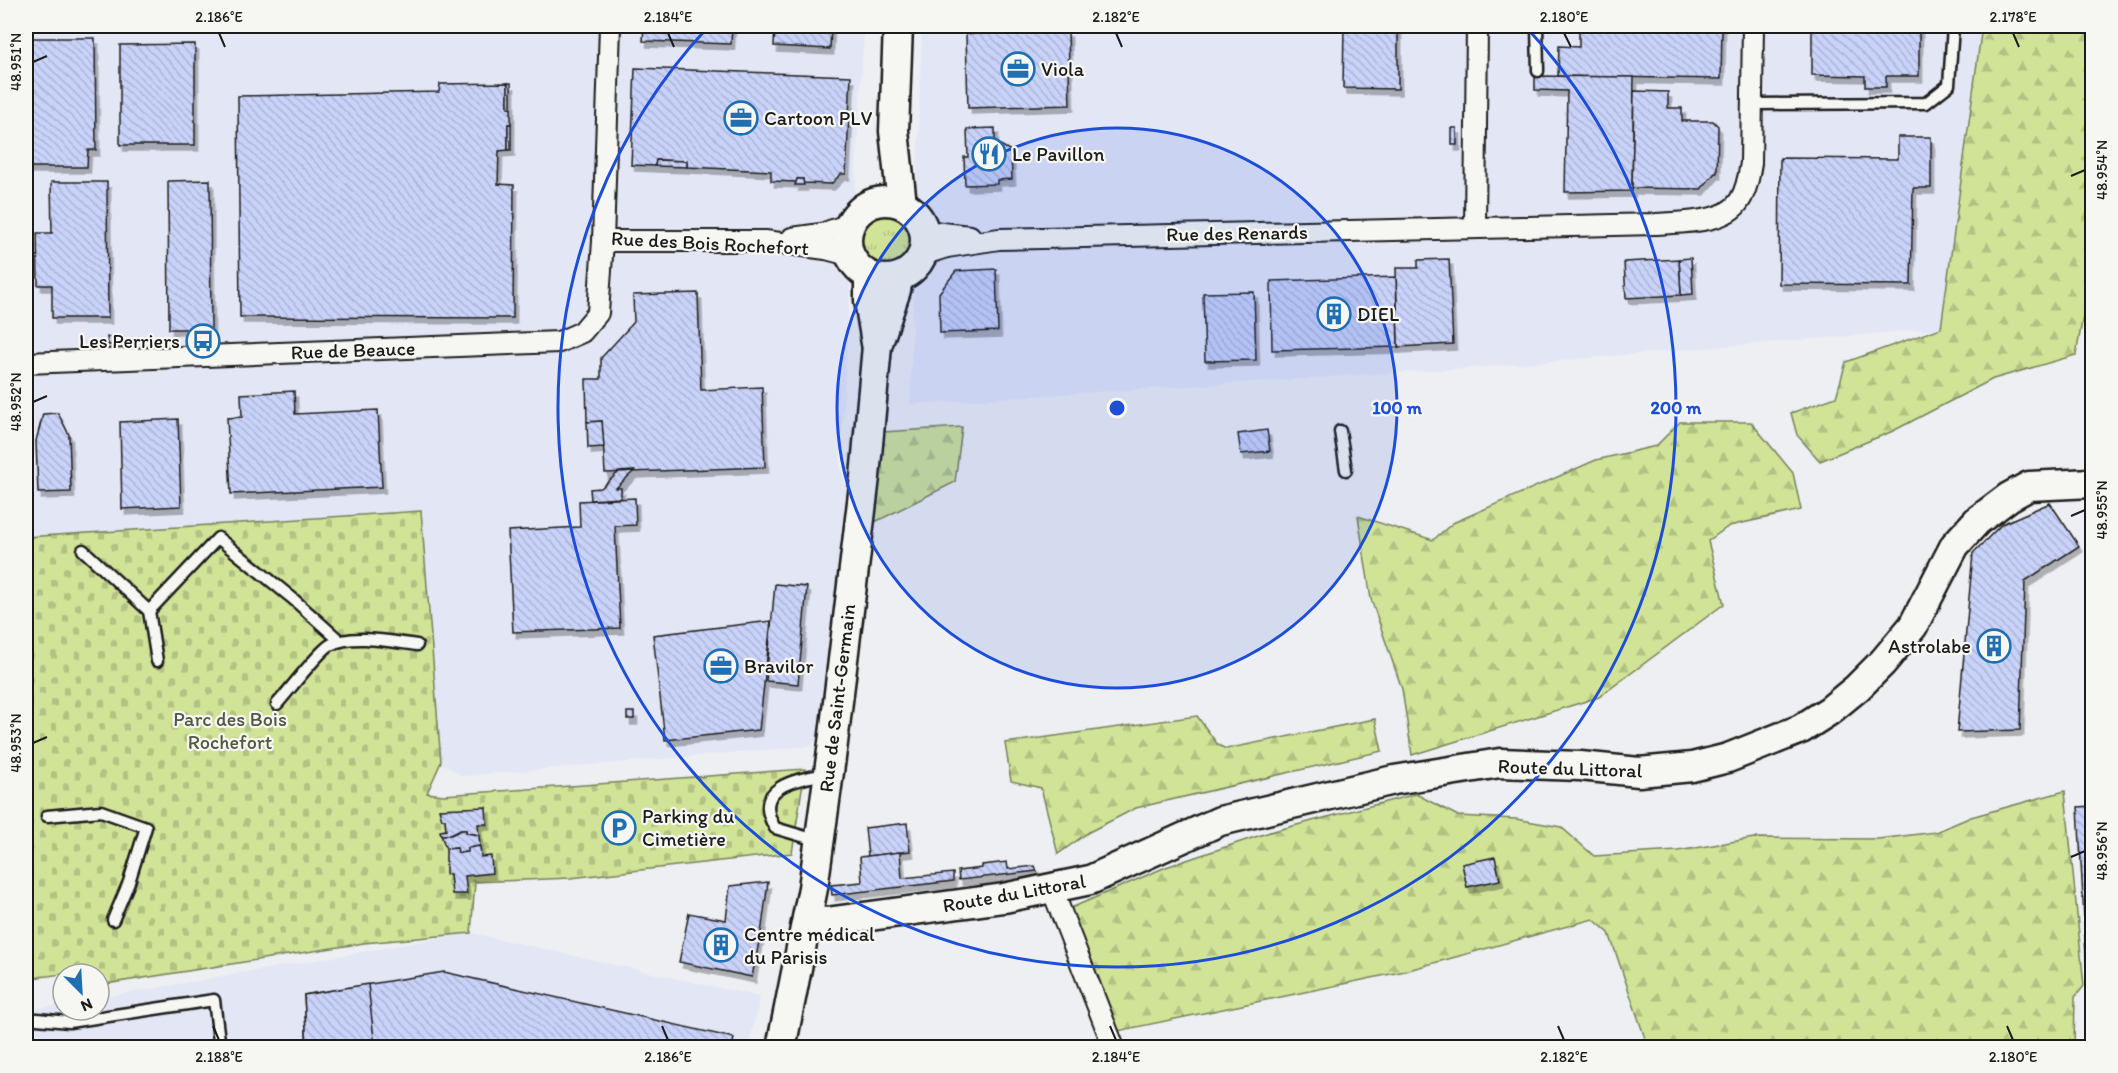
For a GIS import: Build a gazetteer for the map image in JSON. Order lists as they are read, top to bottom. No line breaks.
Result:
{"streets":{"street":["Rue des Renards","Rue des Bois Rochefort","Rue de Beauce","Rue de Saint-Germain","Route du Littoral"]},"crossings":[["Rue des Renards","Rue des Bois Rochefort"],["Rue des Renards","Rue de Saint-Germain"],["Rue des Bois Rochefort","Rue de Beauce"],["Rue des Bois Rochefort","Rue de Saint-Germain"],["Rue de Saint-Germain","Route du Littoral"]],"parks":["Parc des Bois Rochefort"],"places":{"office":["Viola","Cartoon PLV","Bravilor"],"restaurant":["Le Pavillon"],"building":["DIEL","Astrolabe","Centre médical du Parisis"],"bus stop":["Les Perriers"],"parking":["Parking du Cimetière"]},"north":"bottom right","coordinates":["2.186°E","2.184°E","2.182°E","2.180°E","2.178°E","48.951°N","48.954°N","48.952°N","48.955°N","48.953°N","48.956°N","2.188°E"],"rings":["100 m","200 m"]}
